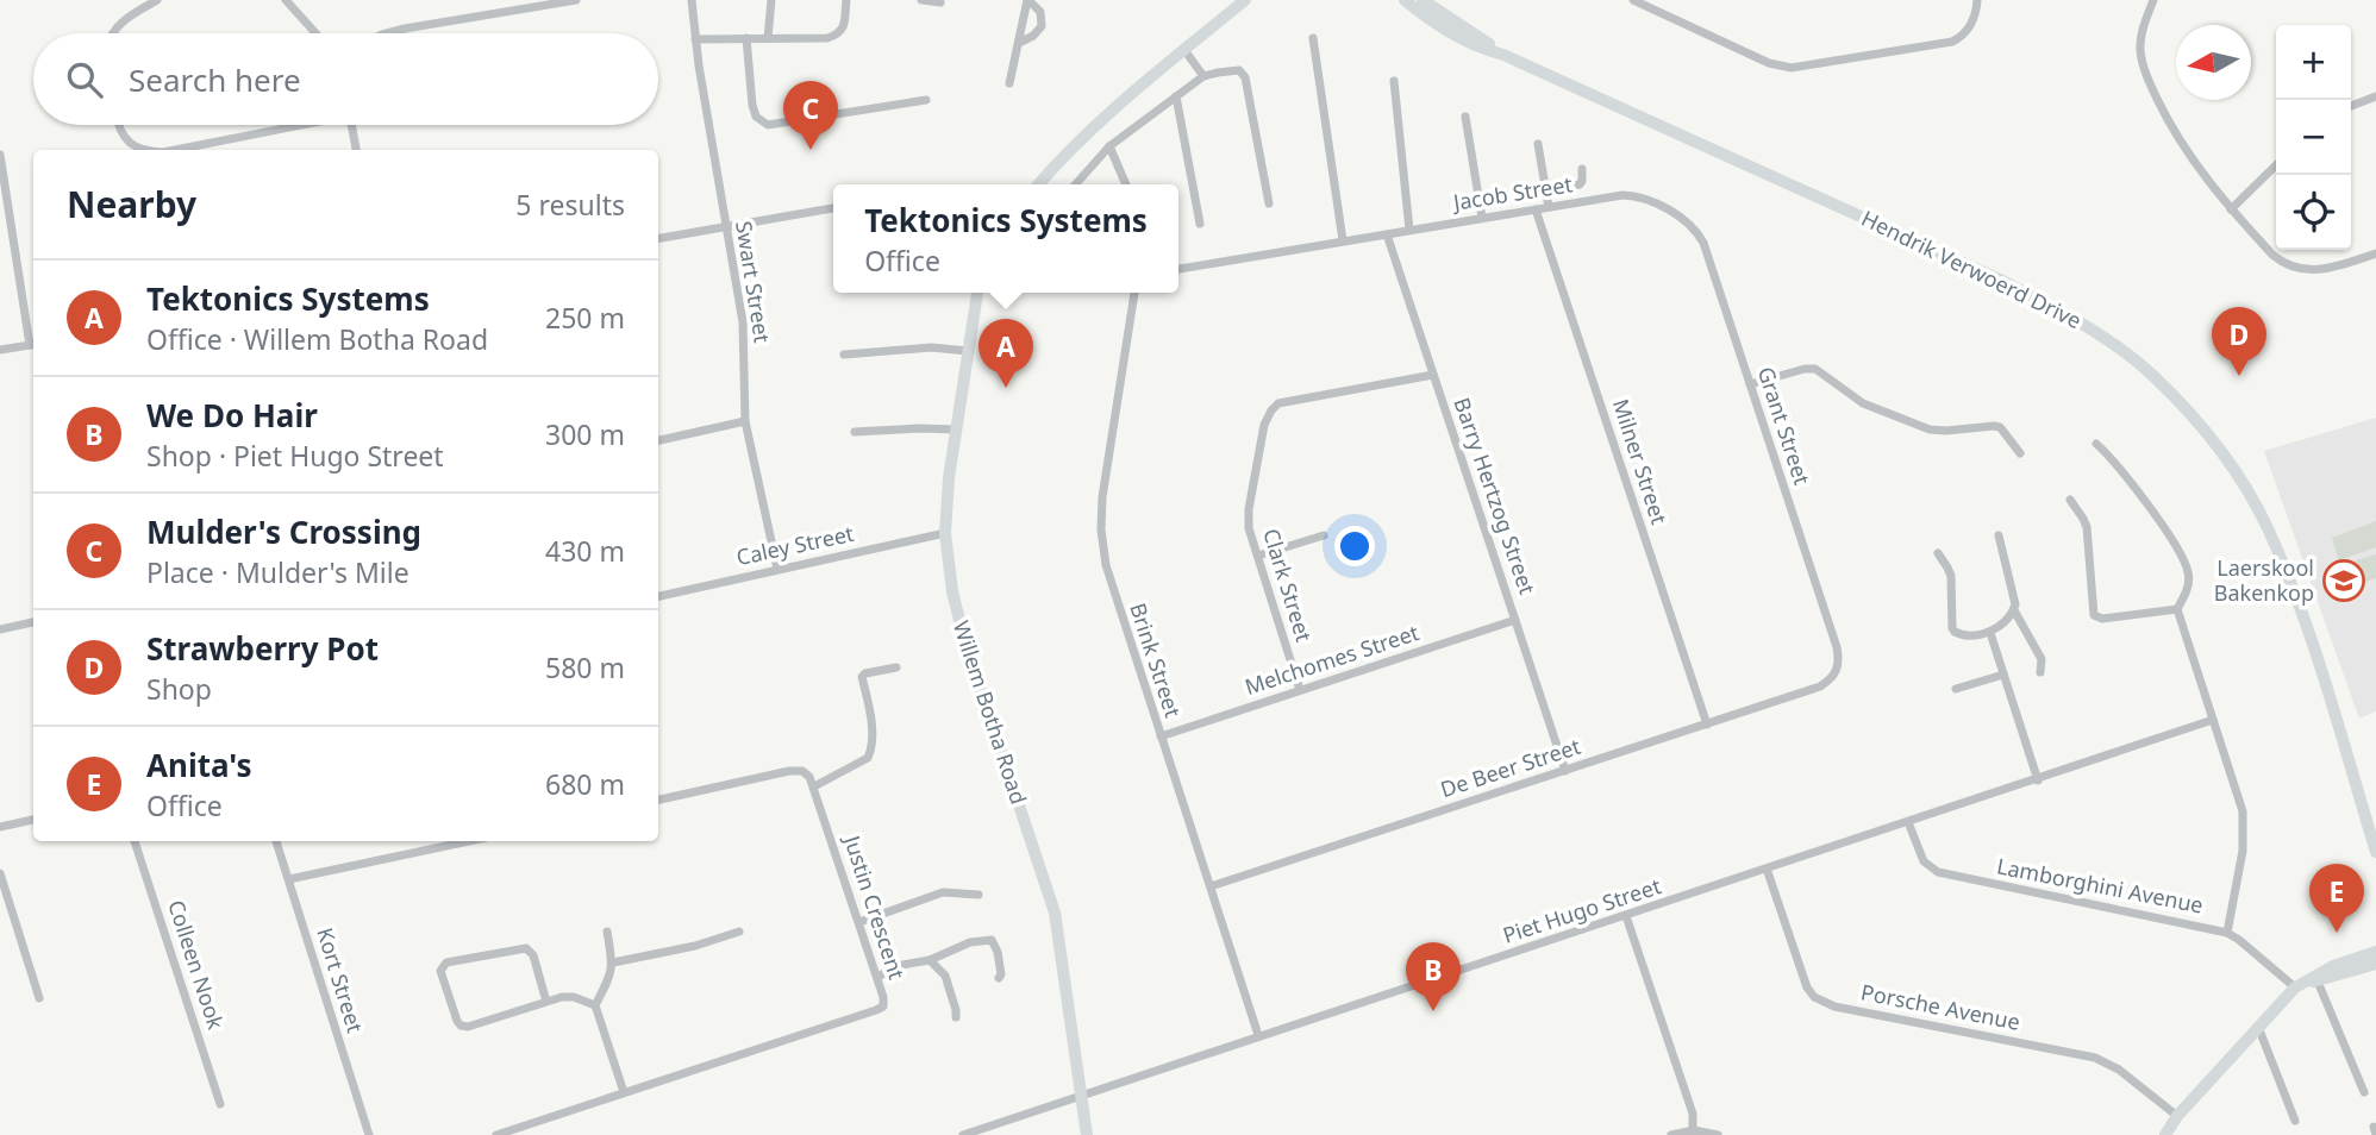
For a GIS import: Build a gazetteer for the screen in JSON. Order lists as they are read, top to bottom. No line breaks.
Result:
{"streets":{"main road":["Hendrik Verwoerd Drive","Willem Botha Road"],"street":["Jacob Street","Swart Street","Grant Street","Milner Street","Barry Hertzog Street","Caley Street","Clark Street","Brink Street","Melchomes Street","De Beer Street","Lamborghini Avenue","Justin Crescent","Piet Hugo Street","Colleen Nook","Kort Street","Porsche Avenue"]},"crossings":[["Jacob Street","Grant Street"],["Jacob Street","Milner Street"],["Jacob Street","Barry Hertzog Street"],["Swart Street","Caley Street"],["Grant Street","De Beer Street"],["Milner Street","De Beer Street"],["Barry Hertzog Street","Clark Street"],["Barry Hertzog Street","Melchomes Street"],["Barry Hertzog Street","De Beer Street"],["Caley Street","Willem Botha Road"],["Clark Street","Melchomes Street"],["Brink Street","Melchomes Street"],["Brink Street","De Beer Street"],["Brink Street","Piet Hugo Street"],["Willem Botha Road","Piet Hugo Street"],["Lamborghini Avenue","Piet Hugo Street"],["Piet Hugo Street","Porsche Avenue"]],"places":{"school or university":["Laerskool Bakenkop"]},"north":"left","page":{"map_buttons":["+","−"],"search":"Search here","pins":["C","D","A","E","B"],"heading":["Nearby","5 results"],"popup":["Tektonics Systems","Office"],"list":[{"mark":"A","name":"Tektonics Systems","note":"Office · Willem Botha Road","value":"250 m"},{"mark":"B","name":"We Do Hair","note":"Shop · Piet Hugo Street","value":"300 m"},{"mark":"C","name":"Mulder's Crossing","note":"Place · Mulder's Mile","value":"430 m"},{"mark":"D","name":"Strawberry Pot","note":"Shop","value":"580 m"},{"mark":"E","name":"Anita's","note":"Office","value":"680 m"}]}}
